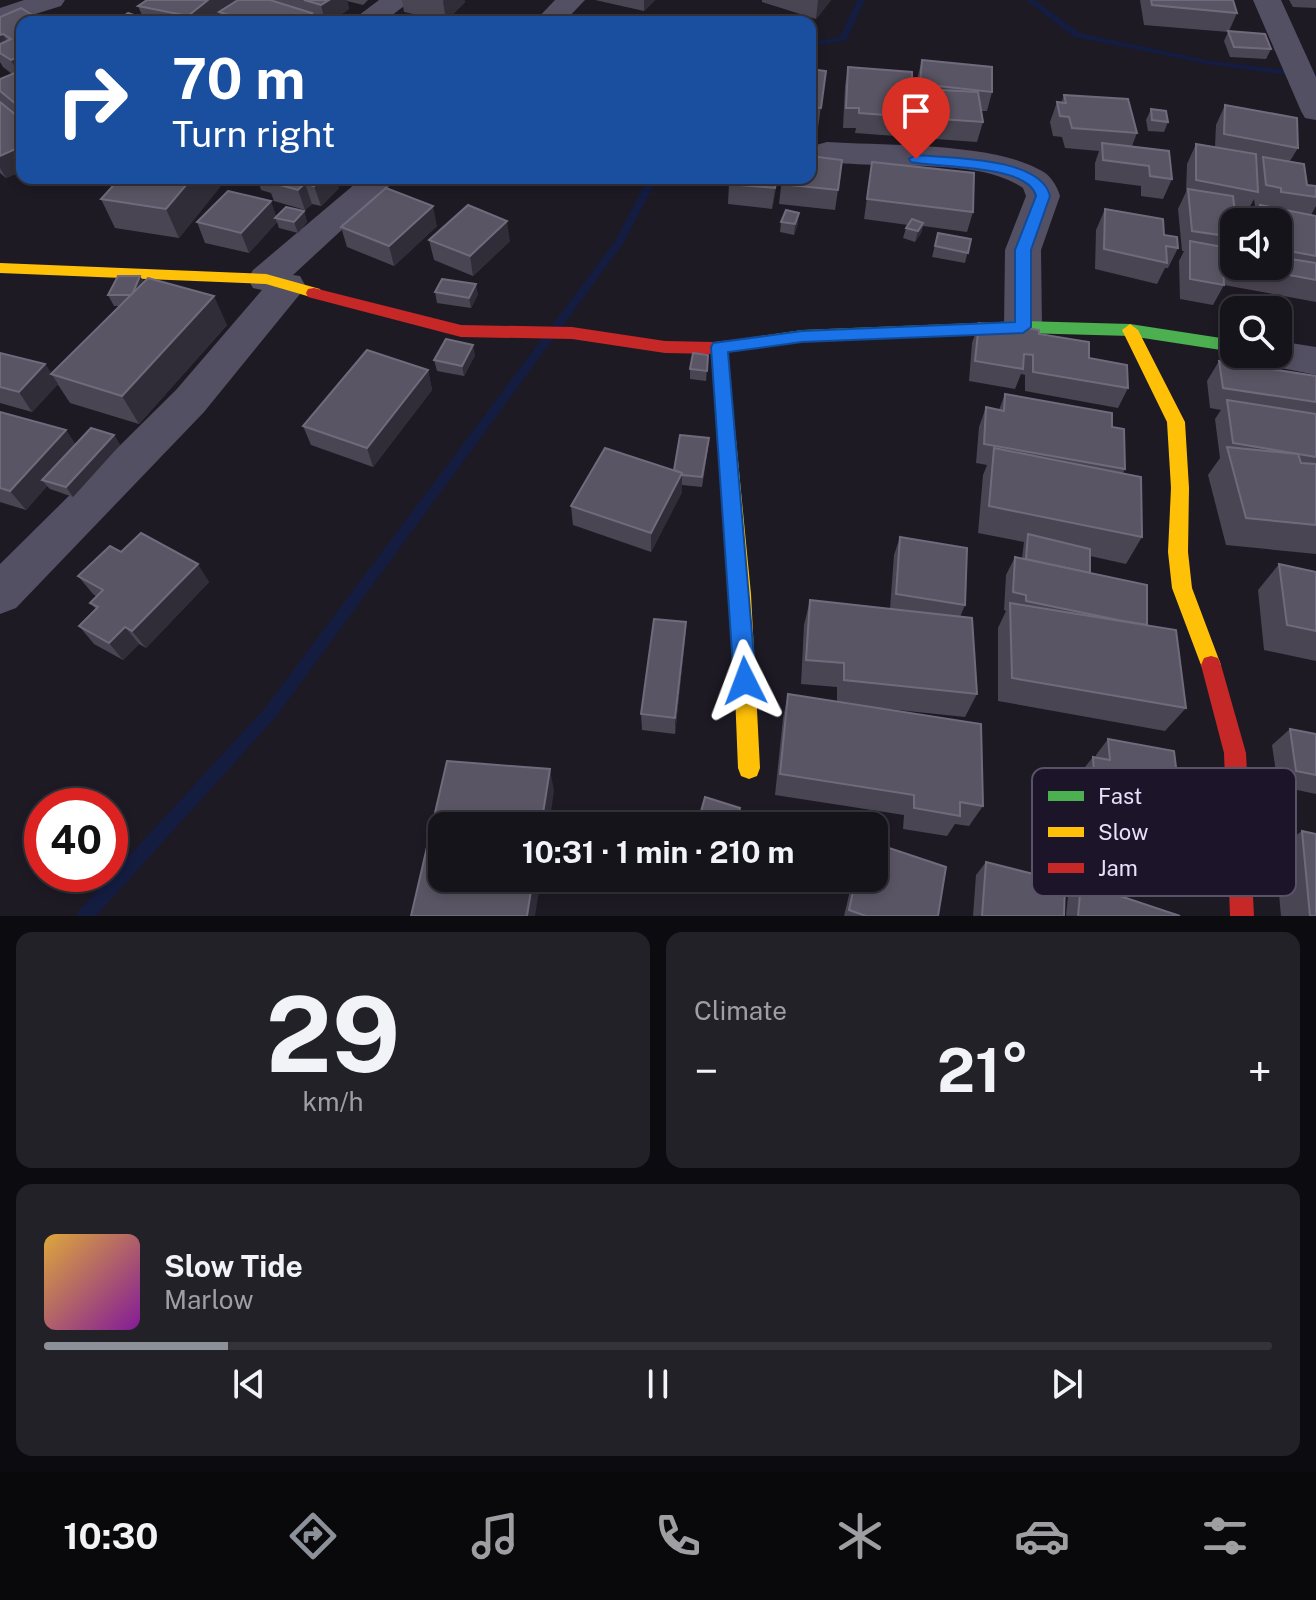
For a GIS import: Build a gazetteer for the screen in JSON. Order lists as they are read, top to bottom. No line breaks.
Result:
{"legend":["Fast","Slow","Jam"],"page":{"turn":["70 m","Turn right"],"limit":"40","trip":"10:31 · 1 min · 210 m","tile":[["29","km/h"],"Climate"],"heat":["−","21°","+"],"song":["Slow Tide","Marlow"],"tabs":"10:30"}}
